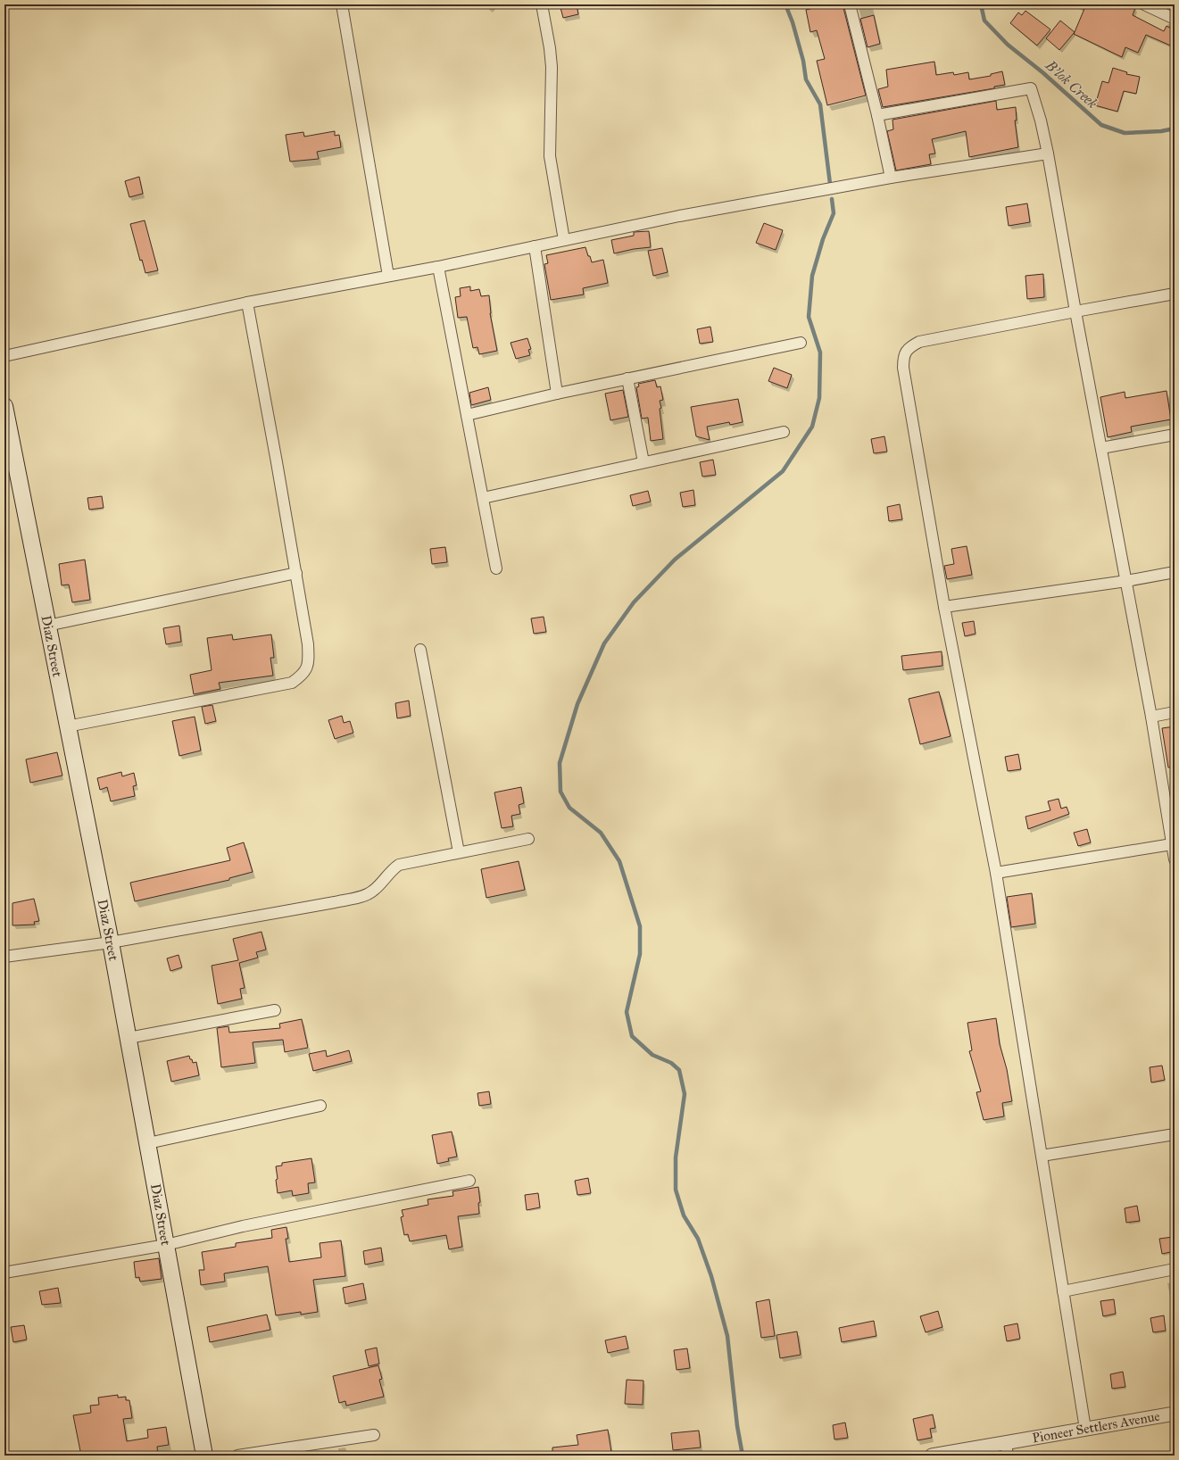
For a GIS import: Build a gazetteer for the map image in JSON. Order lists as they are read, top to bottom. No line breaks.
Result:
{"streets":{"main road":["Diaz Street"],"street":["Pioneer Settlers Avenue"]},"water":["B'lok Creek"]}
